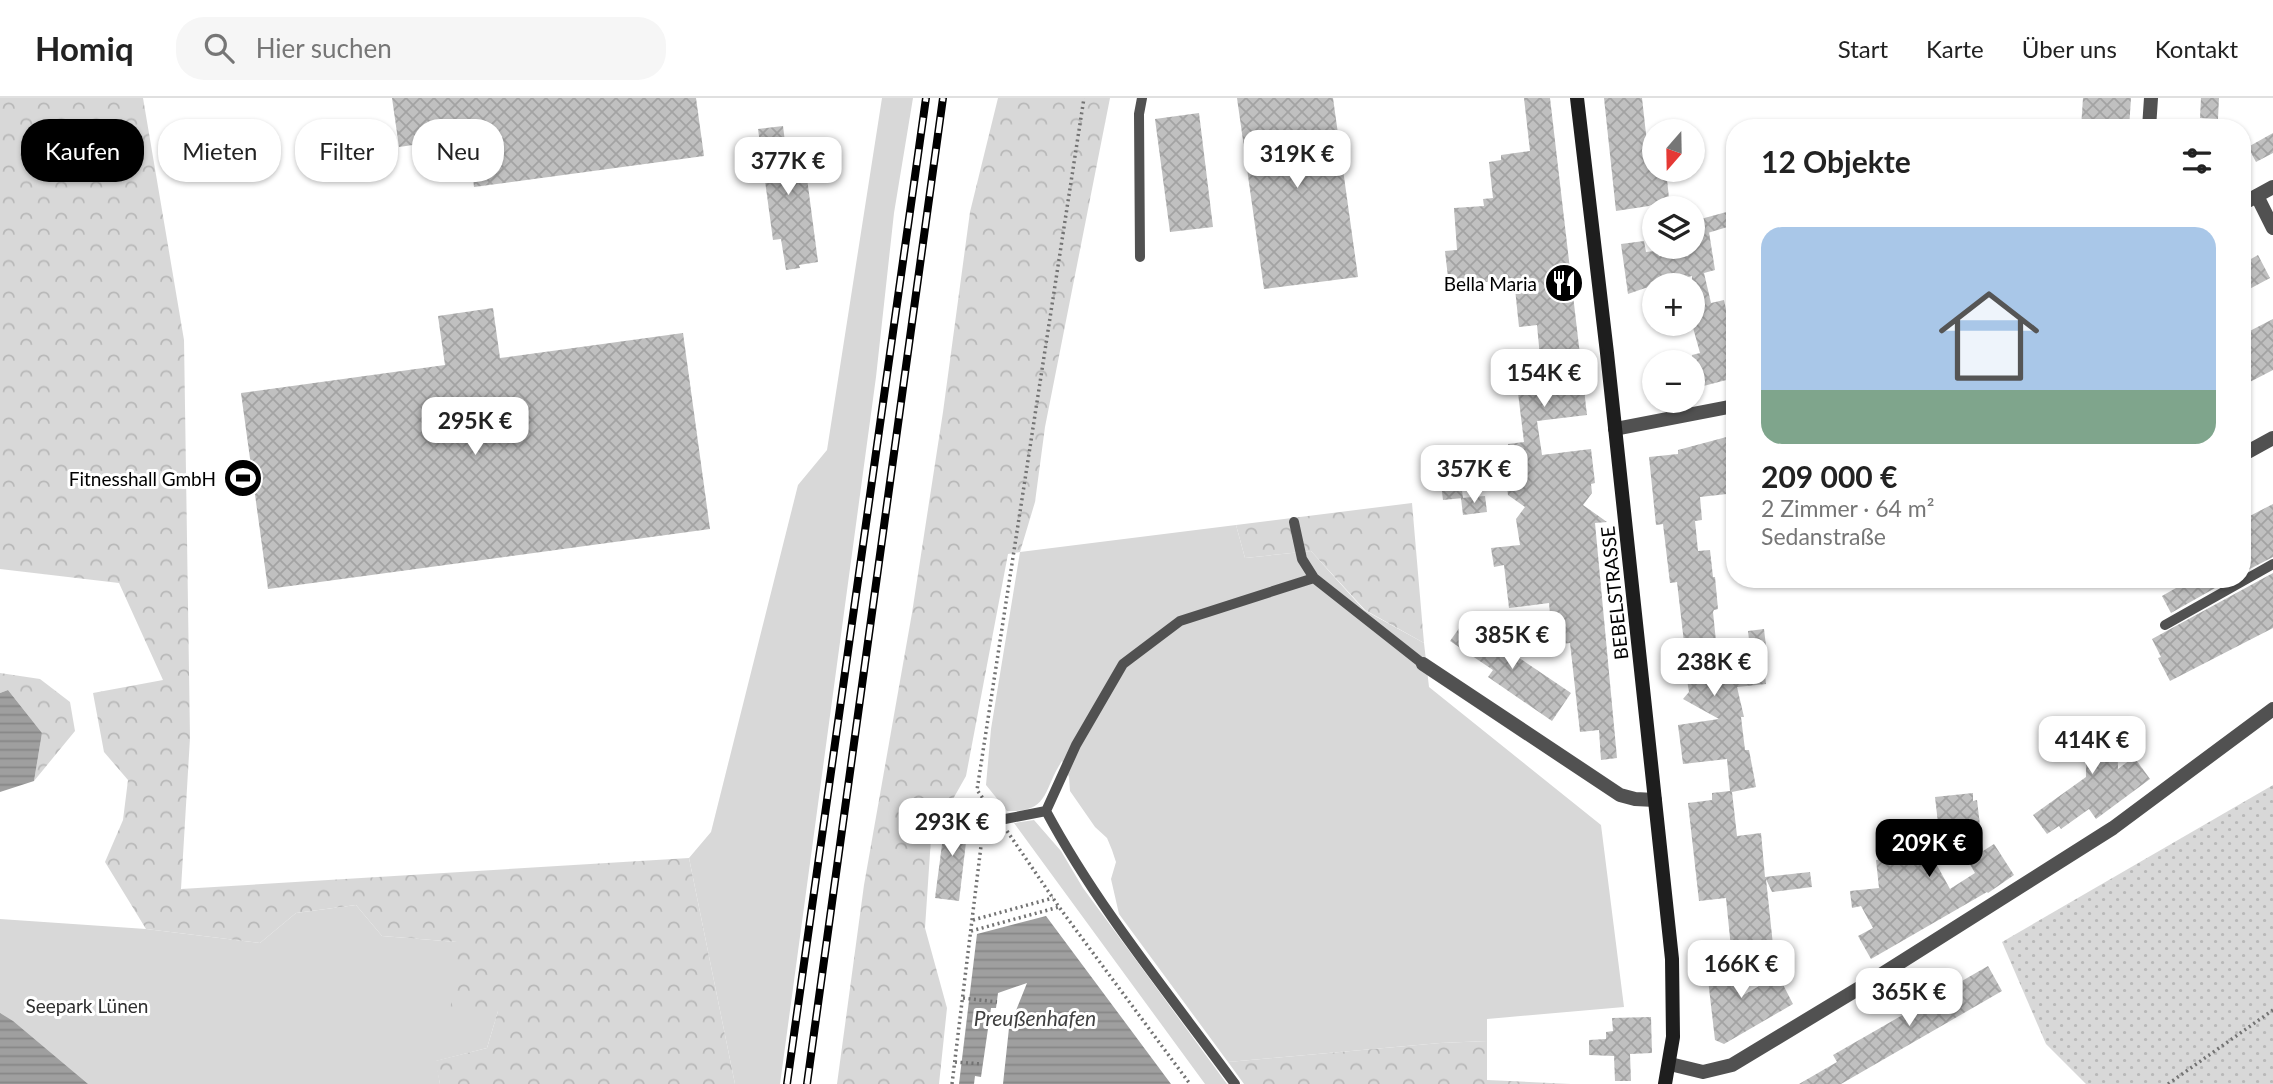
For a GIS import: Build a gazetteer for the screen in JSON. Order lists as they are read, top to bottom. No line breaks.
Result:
{"streets":{"main road":["BEBELSTRASSE"]},"water":["Preußenhafen"],"parks":["Seepark Lünen"],"places":{"restaurant":["Bella Maria"],"sports":["Fitnesshall GmbH"]},"north":"bottom","page":{"header":"Homiq","search":"Hier suchen","nav":["Start","Karte","Über uns","Kontakt"],"map_buttons":["+","−"],"chip":["Kaufen","Mieten","Filter","Neu"],"heading":"12 Objekte","price":["319K €","377K €","154K €","295K €","357K €","385K €","238K €","414K €","293K €","209K €","166K €","365K €"],"list":[{"name":"209 000 €","note":"2 Zimmer · 64 m² · Sedanstraße"}]}}
